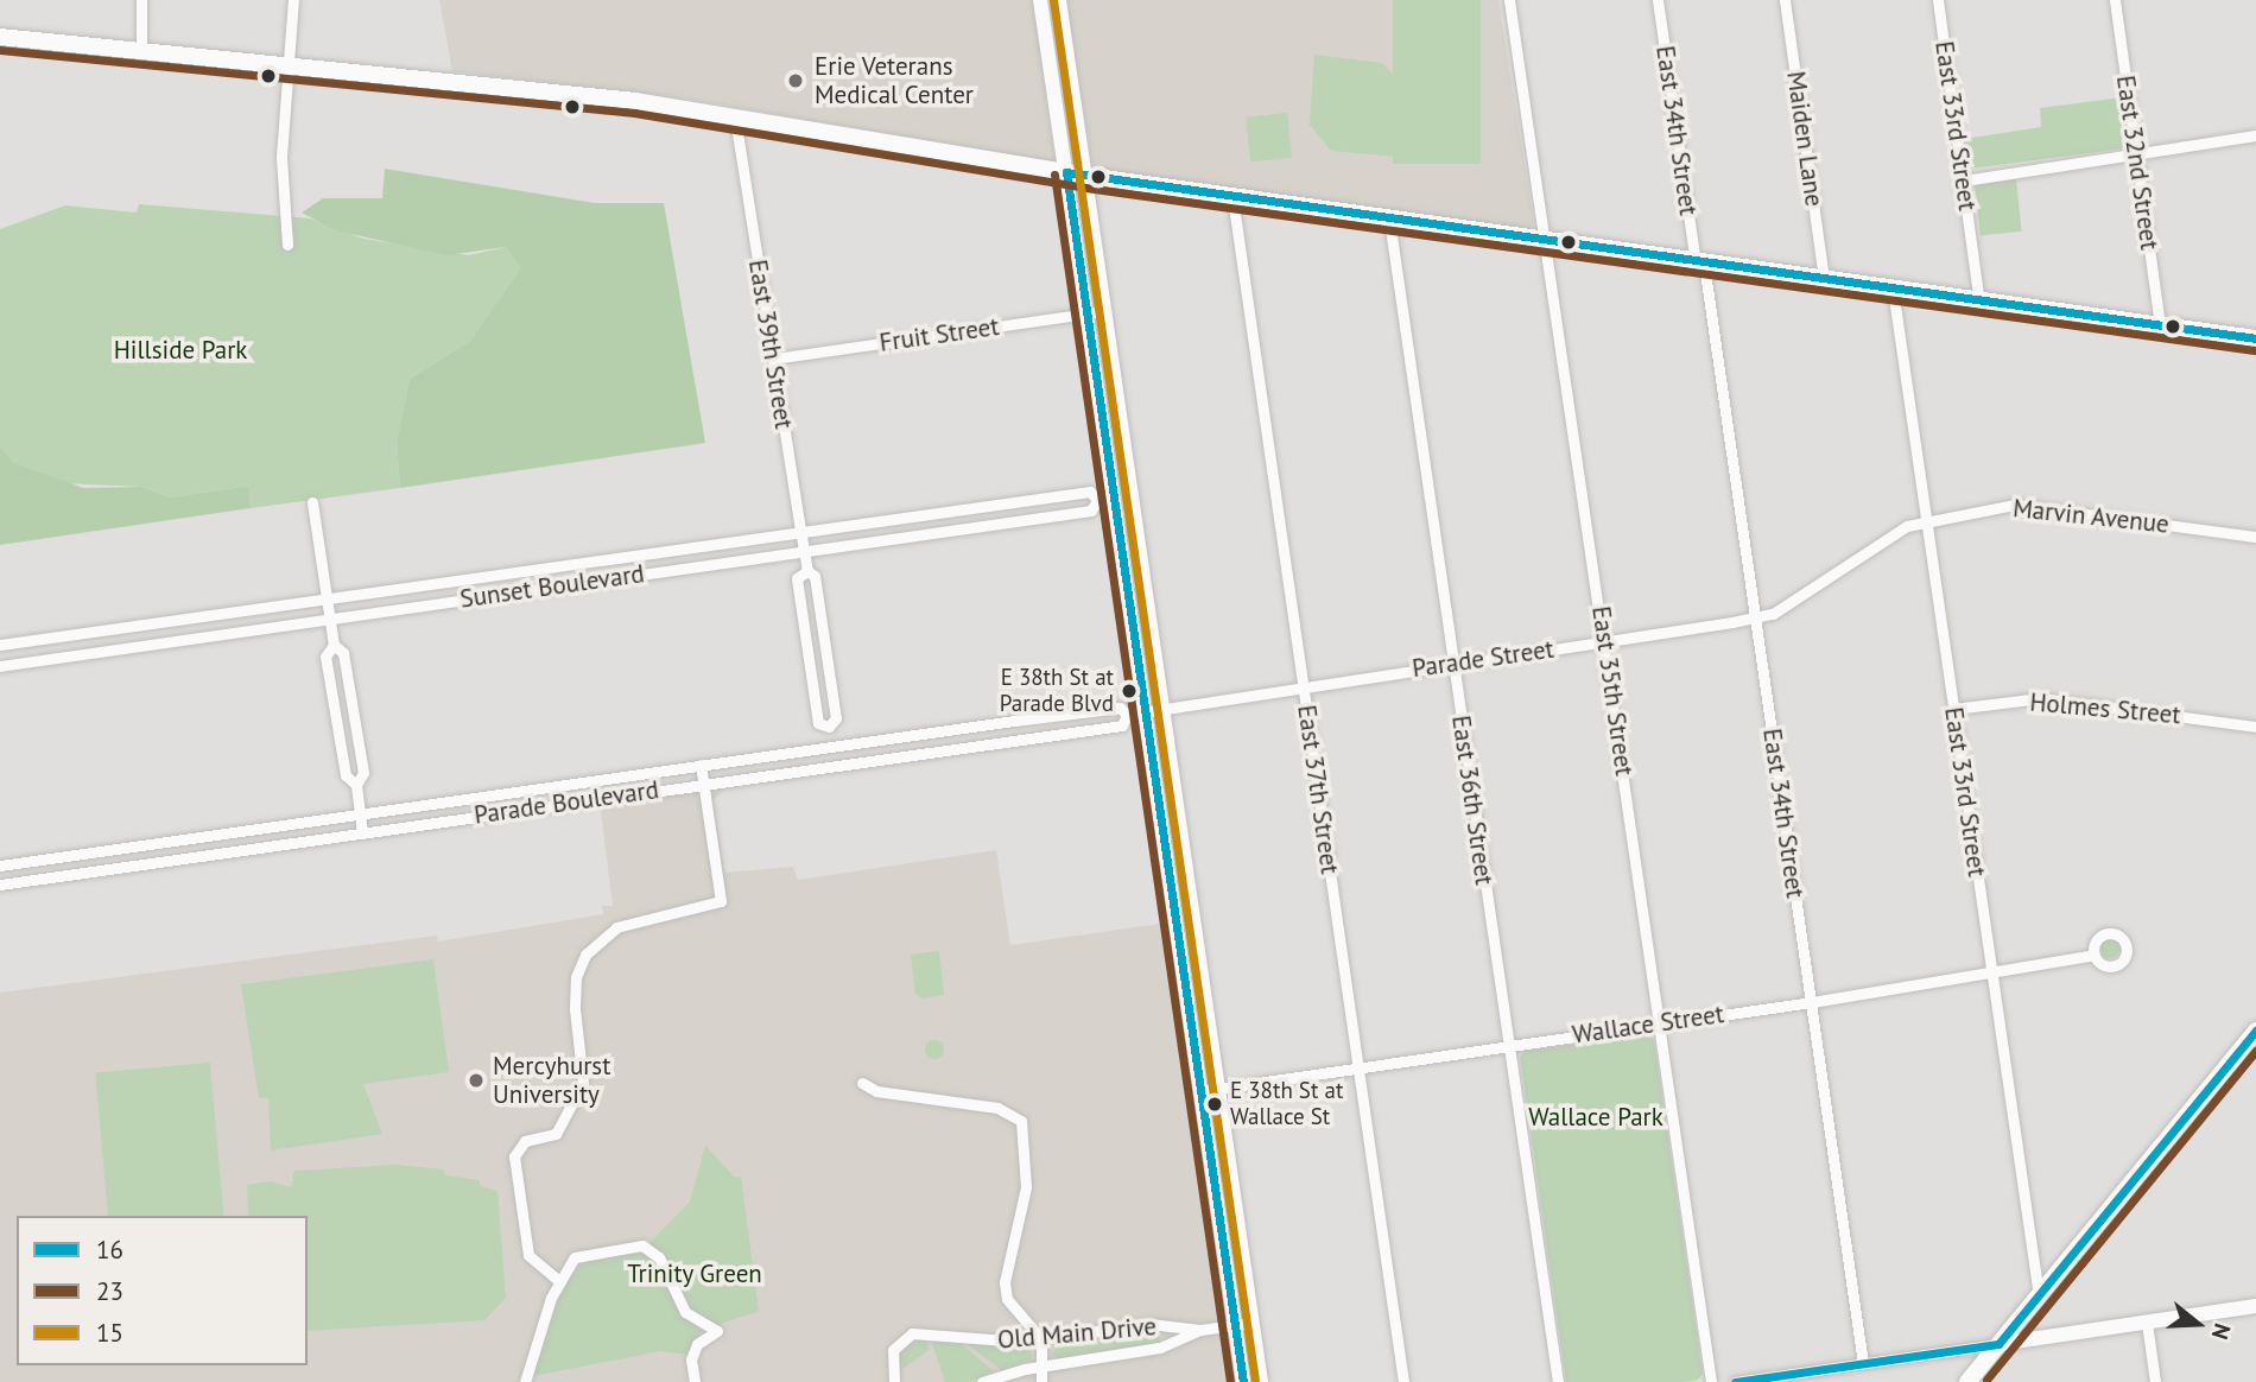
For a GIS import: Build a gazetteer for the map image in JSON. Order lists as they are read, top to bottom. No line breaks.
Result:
{"streets":{"street":["East 33rd Street","East 34th Street","Maiden Lane","East 32nd Street","Fruit Street","East 39th Street","Marvin Avenue","Sunset Boulevard","Parade Street","East 35th Street","Holmes Street","East 37th Street","East 36th Street","Parade Boulevard","Wallace Street","Old Main Drive"]},"crossings":[["East 33rd Street","Marvin Avenue"],["East 33rd Street","Parade Street"],["East 33rd Street","Holmes Street"],["East 33rd Street","Wallace Street"],["East 34th Street","Parade Street"],["East 34th Street","Wallace Street"],["Fruit Street","East 39th Street"],["East 39th Street","Sunset Boulevard"],["East 39th Street","Parade Boulevard"],["Marvin Avenue","Parade Street"],["Parade Street","East 35th Street"],["Parade Street","East 37th Street"],["Parade Street","East 36th Street"],["Parade Street","Parade Boulevard"],["East 35th Street","Wallace Street"],["East 37th Street","Wallace Street"],["East 36th Street","Wallace Street"]],"parks":["Hillside Park","Wallace Park","Trinity Green"],"places":["Erie Veterans Medical Center","E 38th St at Parade Blvd","Mercyhurst University","E 38th St at Wallace St"],"lines":["transit line 15","transit line 23","transit line 16"],"legend":["16","23","15"],"north":"right"}
